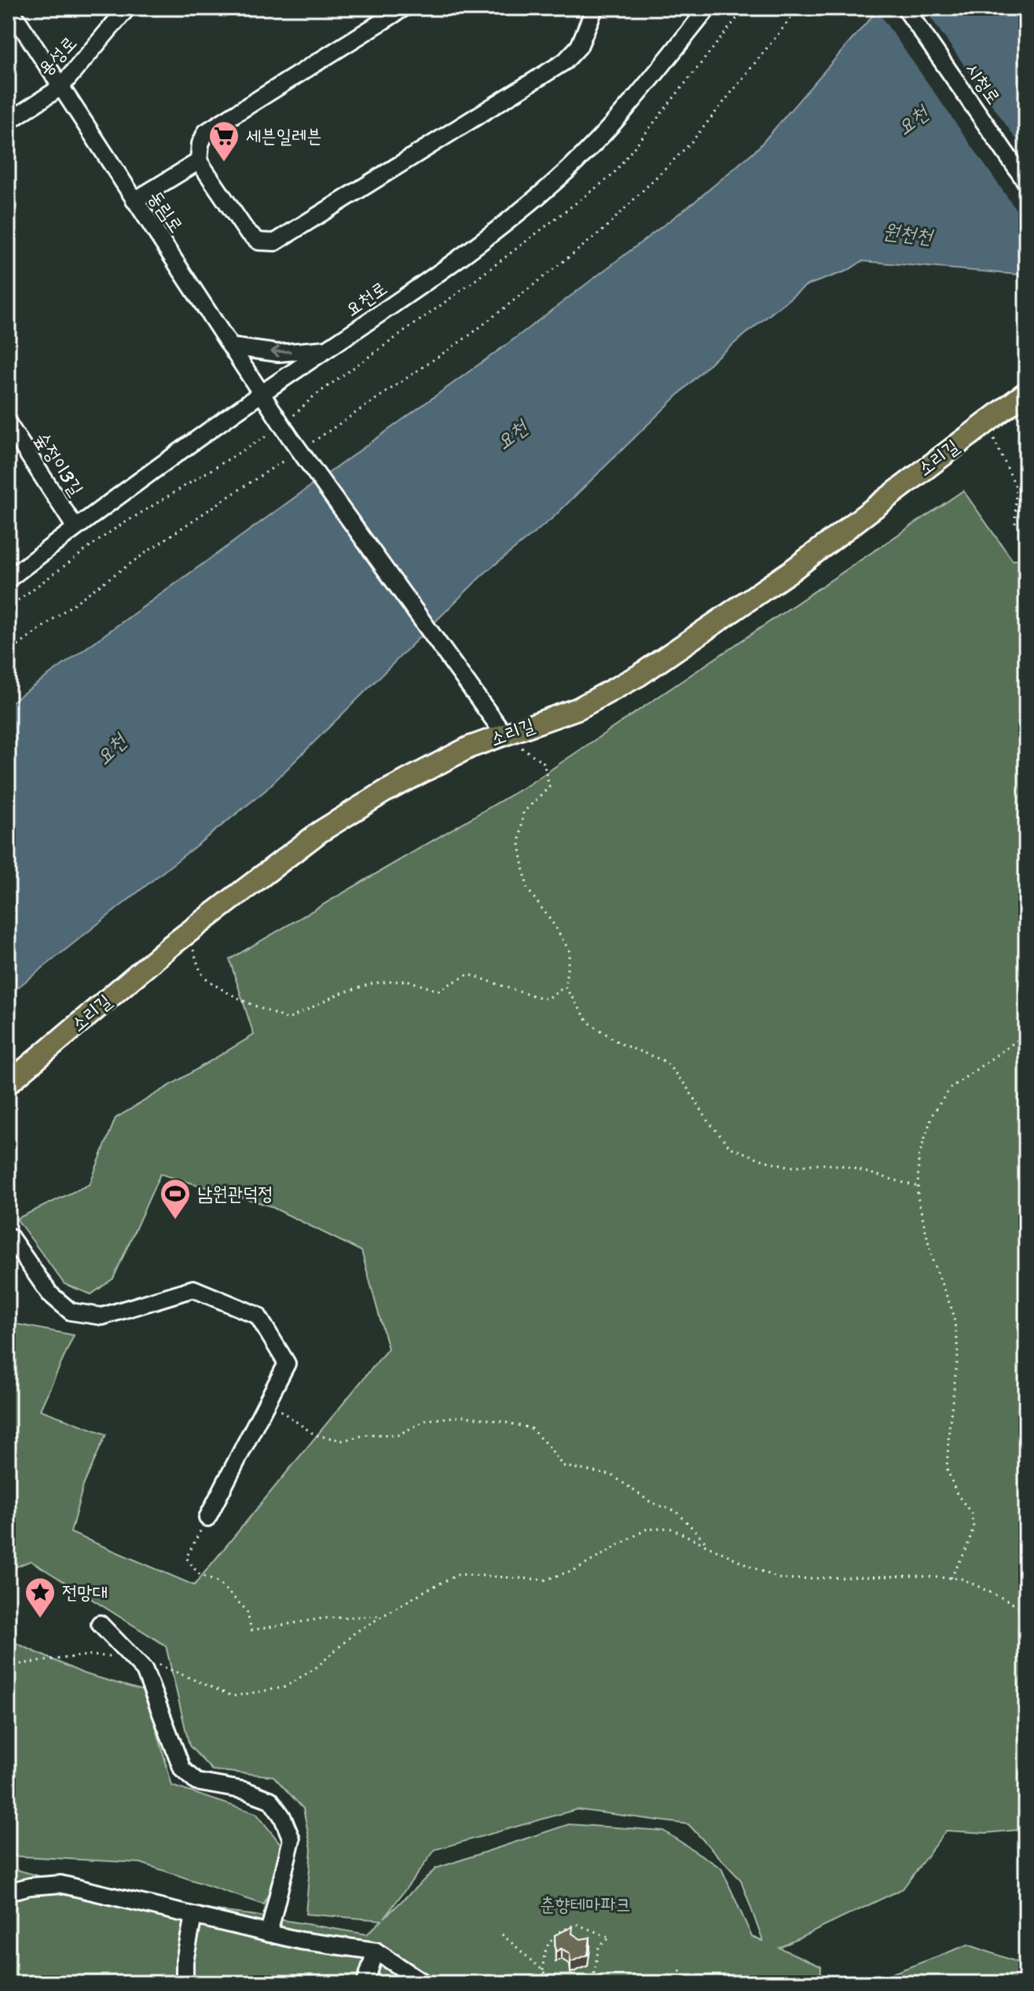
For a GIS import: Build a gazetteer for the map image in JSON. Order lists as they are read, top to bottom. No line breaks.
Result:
{"streets":{"main road":["소리길"],"street":["용성로","시청로","동림로","요천로","숲정이3길"]},"crossings":[["용성로","동림로"],["동림로","요천로"],["동림로","소리길"],["요천로","숲정이3길"]],"water":["요천","원천천"],"parks":["춘향테마파크"],"places":{"supermarket":["세븐일레븐"],"sports":["남원관덕정"],"place":["전망대"]}}
